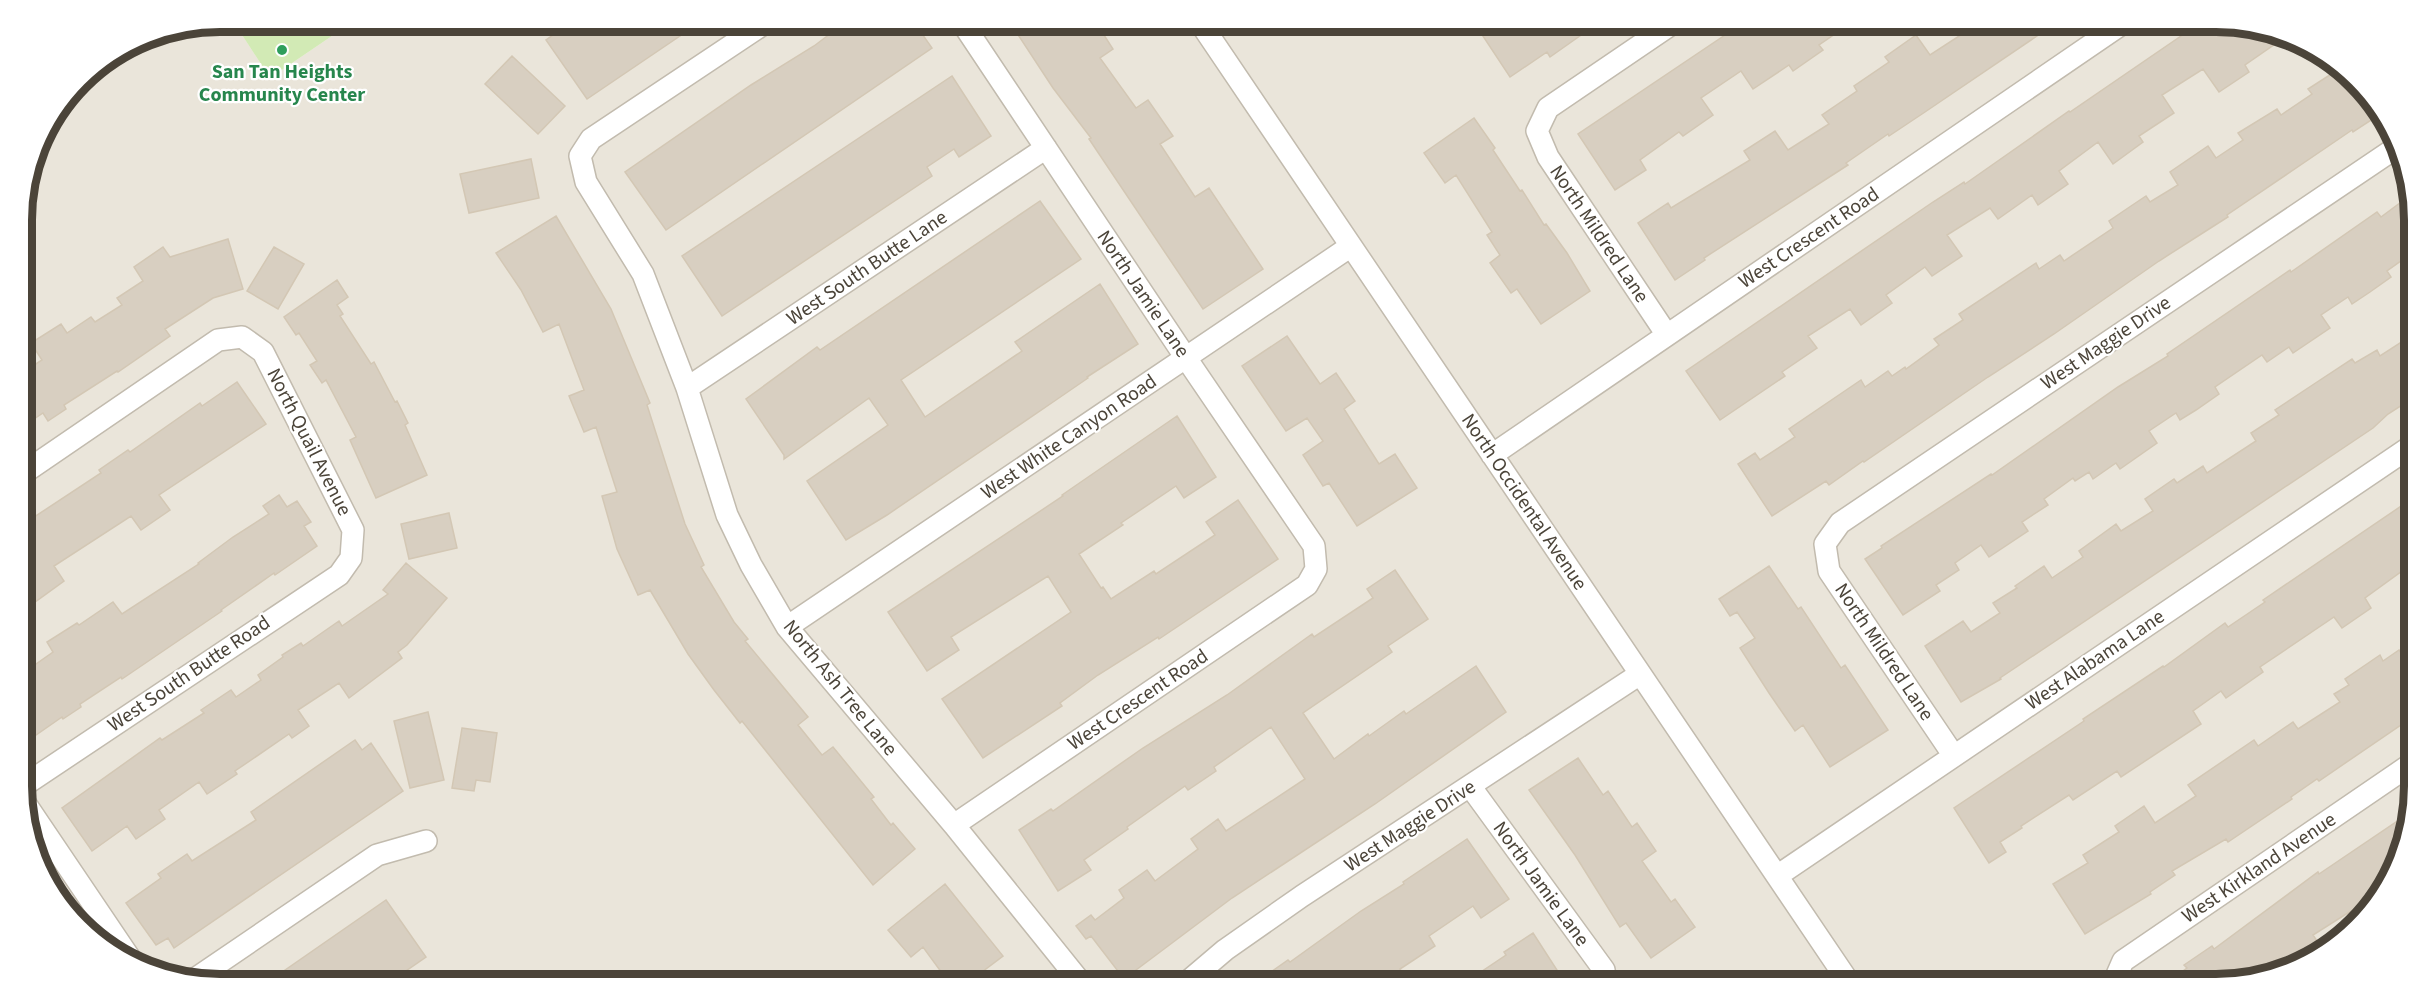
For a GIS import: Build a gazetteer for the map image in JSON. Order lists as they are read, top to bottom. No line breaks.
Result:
{"streets":{"street":["North Mildred Lane","West Crescent Road","West South Butte Lane","North Jamie Lane","West Maggie Drive","West White Canyon Road","North Quail Avenue","North Occidental Avenue","West Alabama Lane","West South Butte Road","North Ash Tree Lane","West Kirkland Avenue"]},"crossings":[["North Mildred Lane","West Crescent Road"],["North Mildred Lane","West Maggie Drive"],["North Mildred Lane","West Alabama Lane"],["West Crescent Road","North Jamie Lane"],["West Crescent Road","North Occidental Avenue"],["West Crescent Road","North Ash Tree Lane"],["West South Butte Lane","North Jamie Lane"],["West South Butte Lane","North Ash Tree Lane"],["North Jamie Lane","West Maggie Drive"],["North Jamie Lane","West White Canyon Road"],["West Maggie Drive","North Occidental Avenue"],["West White Canyon Road","North Occidental Avenue"],["West White Canyon Road","North Ash Tree Lane"],["North Quail Avenue","West South Butte Road"],["North Occidental Avenue","West Alabama Lane"]],"places":["San Tan Heights Community Center"]}
